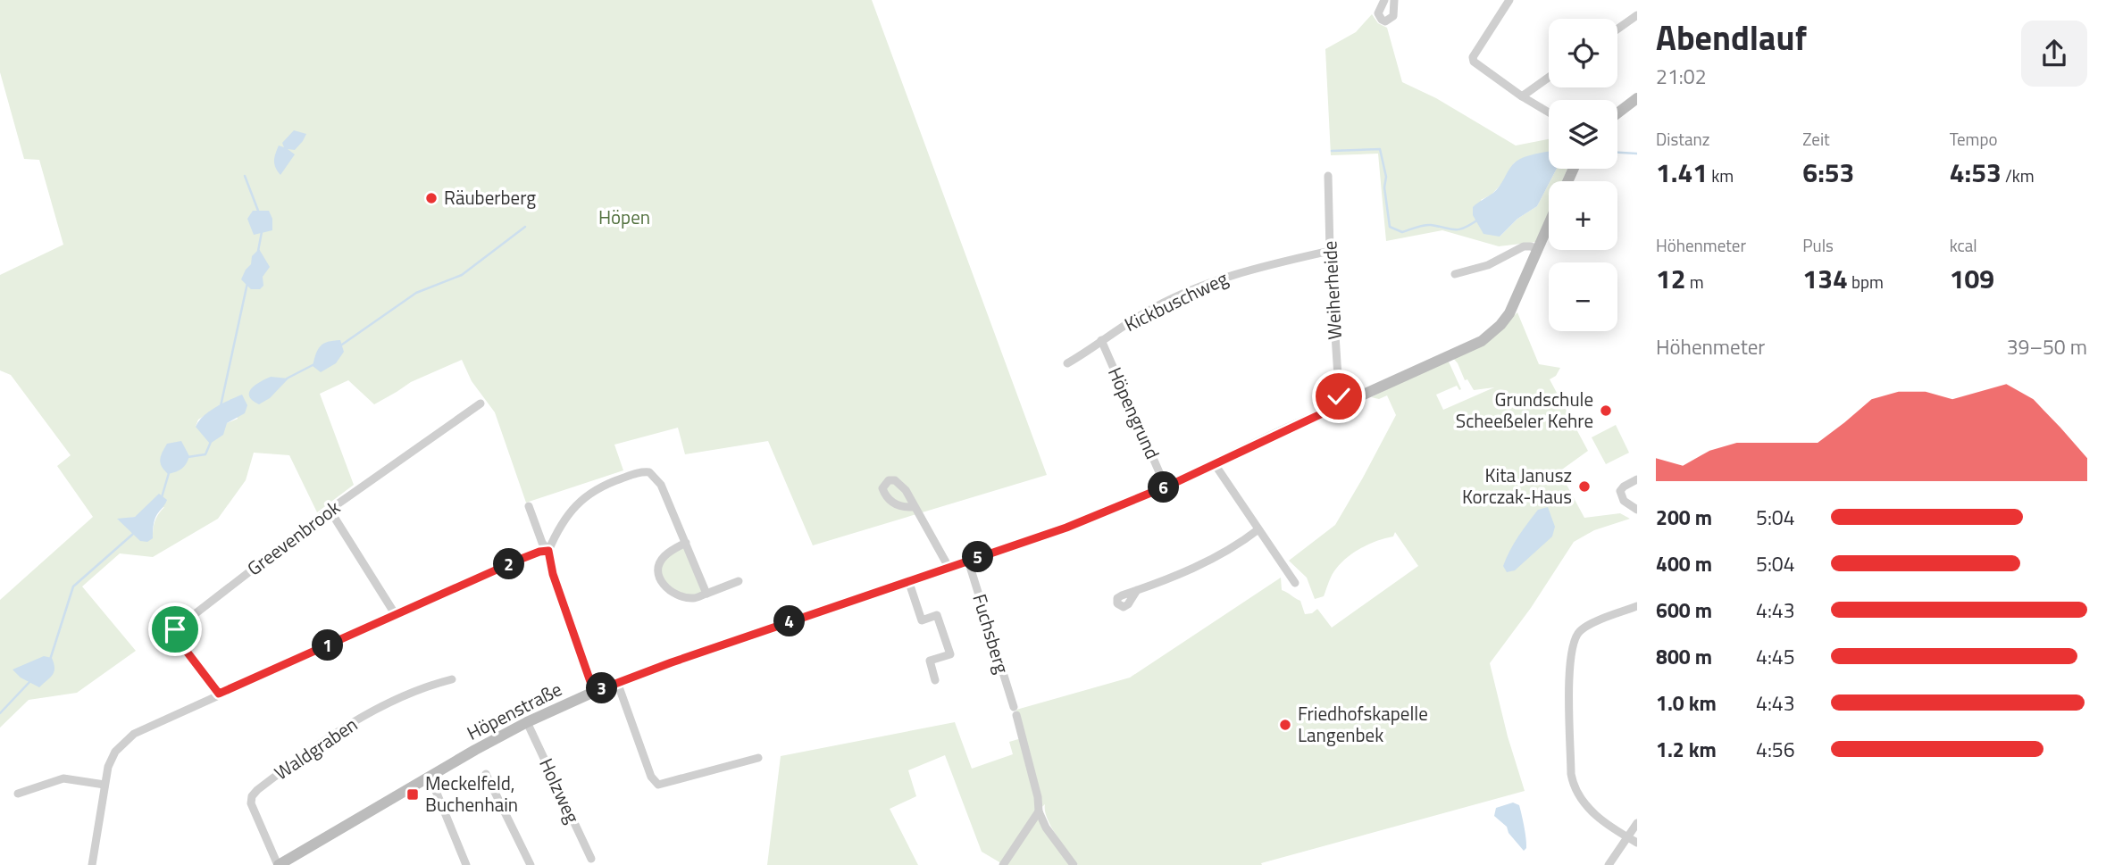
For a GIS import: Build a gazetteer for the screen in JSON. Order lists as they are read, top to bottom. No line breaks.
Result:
{"streets":{"main road":["Höpenstraße"],"street":["Weiherheide","Kickbuschweg","Höpengrund","Greevenbrook","Fuchsberg","Waldgraben","Holzweg"]},"crossings":[["Weiherheide","Kickbuschweg"],["Weiherheide","Höpenstraße"],["Kickbuschweg","Höpengrund"],["Höpengrund","Höpenstraße"],["Fuchsberg","Höpenstraße"],["Höpenstraße","Waldgraben"],["Höpenstraße","Holzweg"]],"parks":["Höpen"],"places":{"other":["Räuberberg","Grundschule Scheeßeler Kehre","Kita Janusz Korczak-Haus","Friedhofskapelle Langenbek"],"transit":["Meckelfeld, Buchenhain"]},"page":{"heading":["Abendlauf","21:02"],"map_buttons":["+","−"],"stats":[["Distanz","1.41 km"],["Zeit","6:53"],["Tempo","4:53 /km"],["Höhenmeter","12 m"],["Puls","134 bpm"],["kcal","109"]],"chart":["Höhenmeter","39–50 m"],"pins":["6","5","2","4","1","3"],"list":[{"name":"200 m","note":"5:04"},{"name":"400 m","note":"5:04"},{"name":"600 m","note":"4:43"},{"name":"800 m","note":"4:45"},{"name":"1.0 km","note":"4:43"},{"name":"1.2 km","note":"4:56"}]}}
